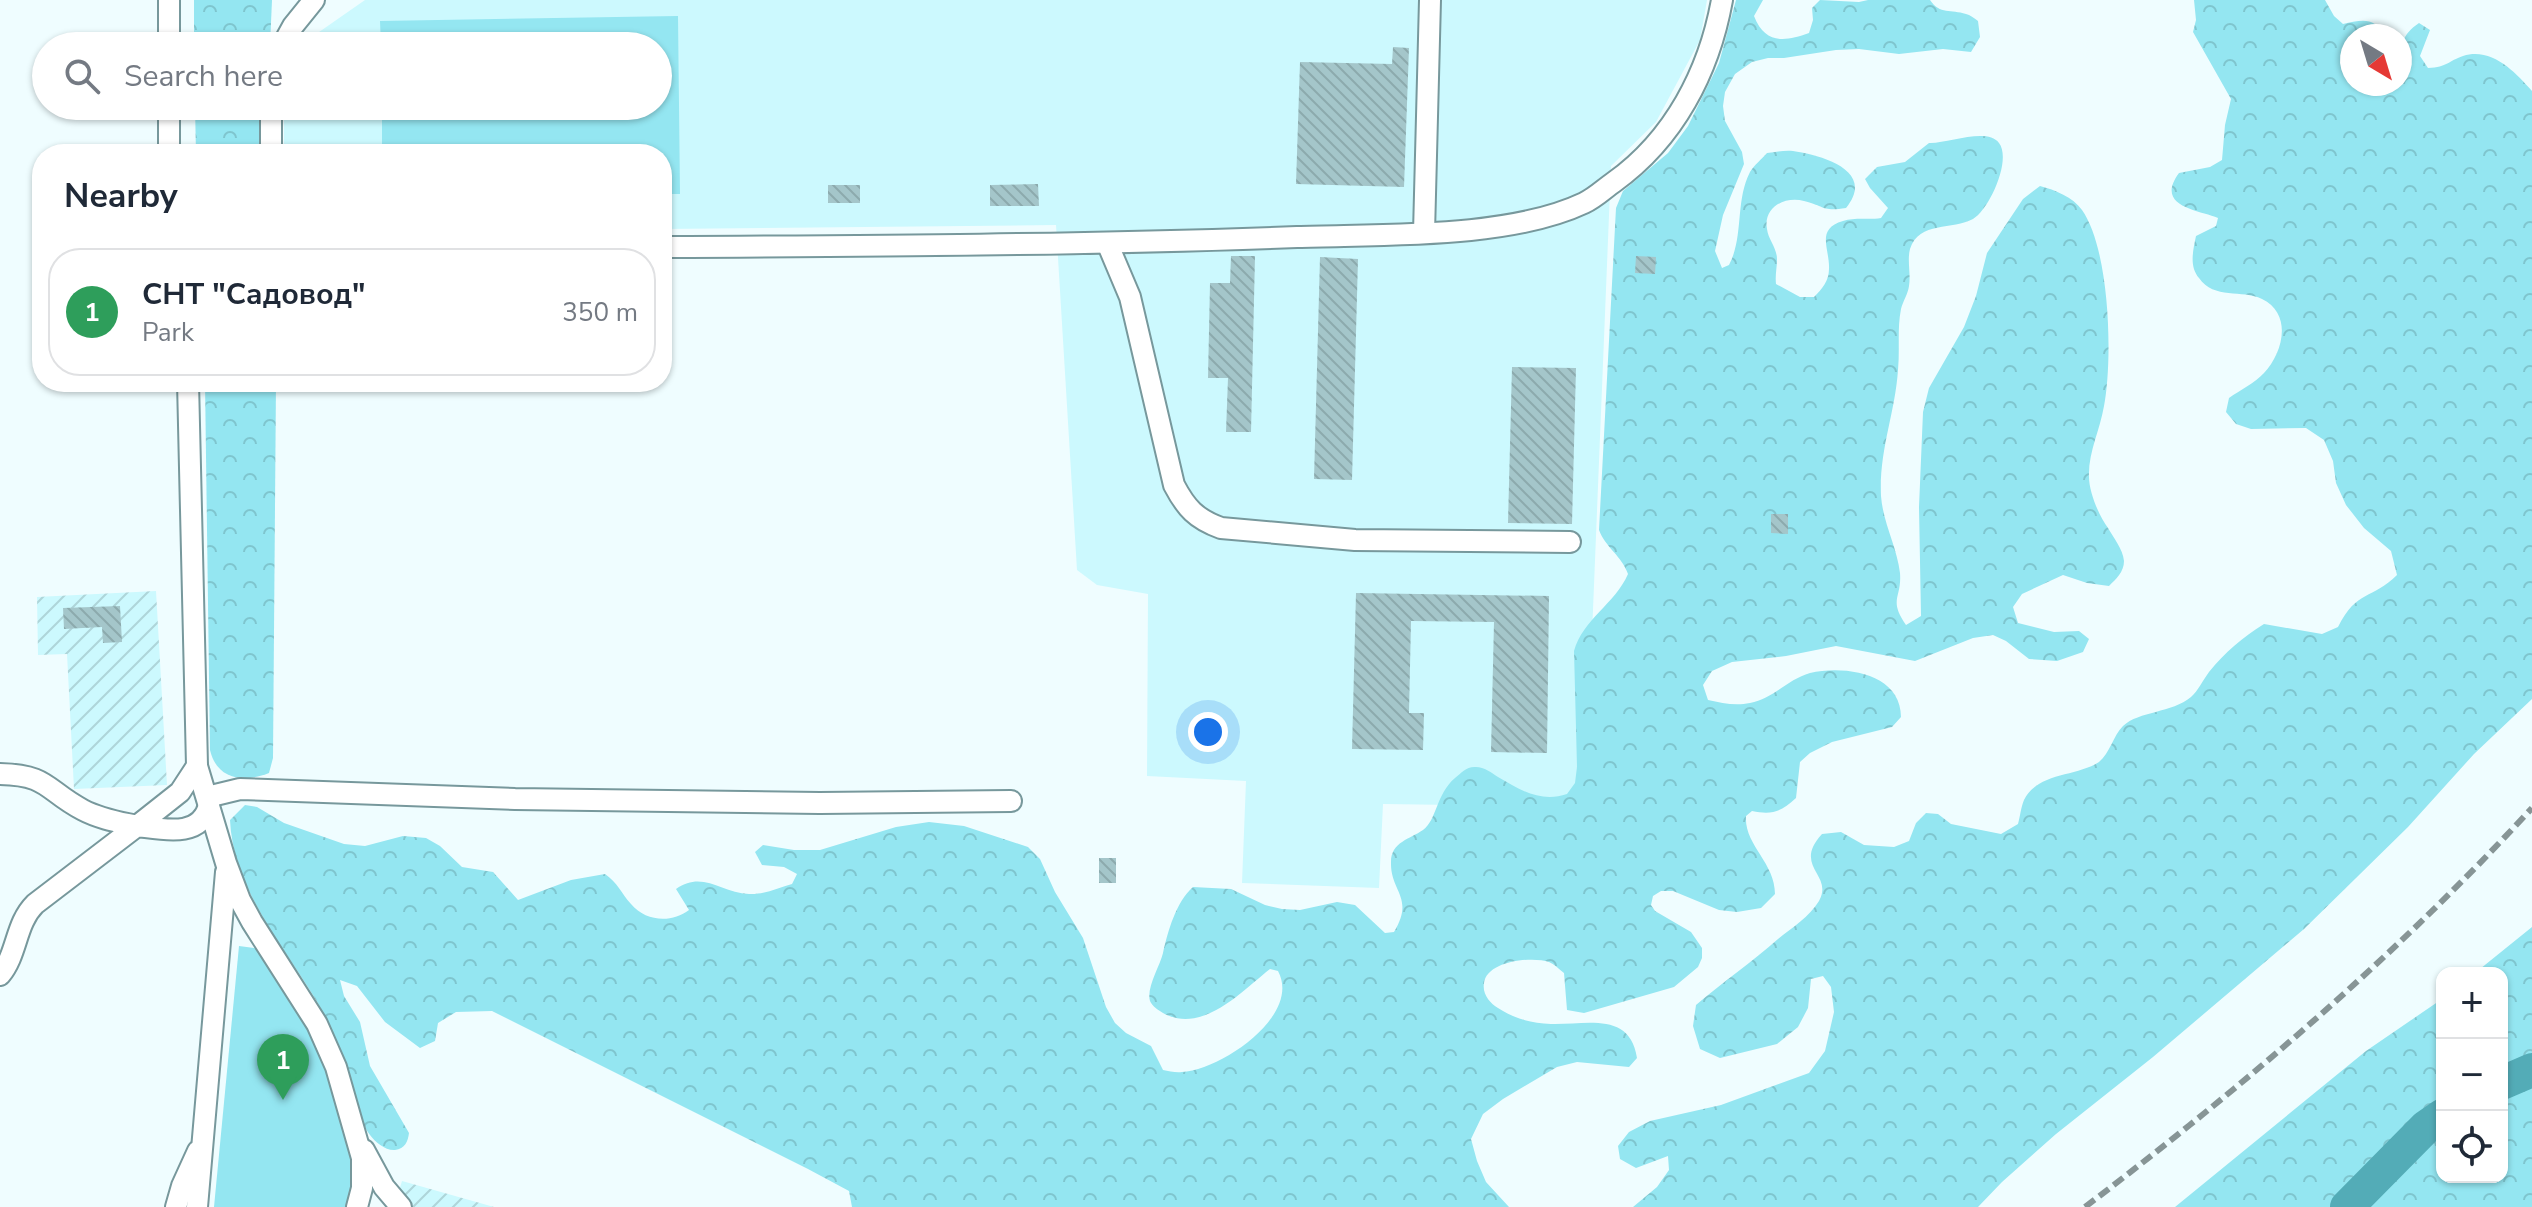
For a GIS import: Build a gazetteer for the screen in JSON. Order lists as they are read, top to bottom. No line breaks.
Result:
{"north":"bottom right","page":{"search":"Search here","heading":"Nearby","list":[{"mark":"1","name":"СНТ \"Садовод\"","note":"Park","value":"350 m"}],"map_buttons":["+","−"],"pins":"1"}}
